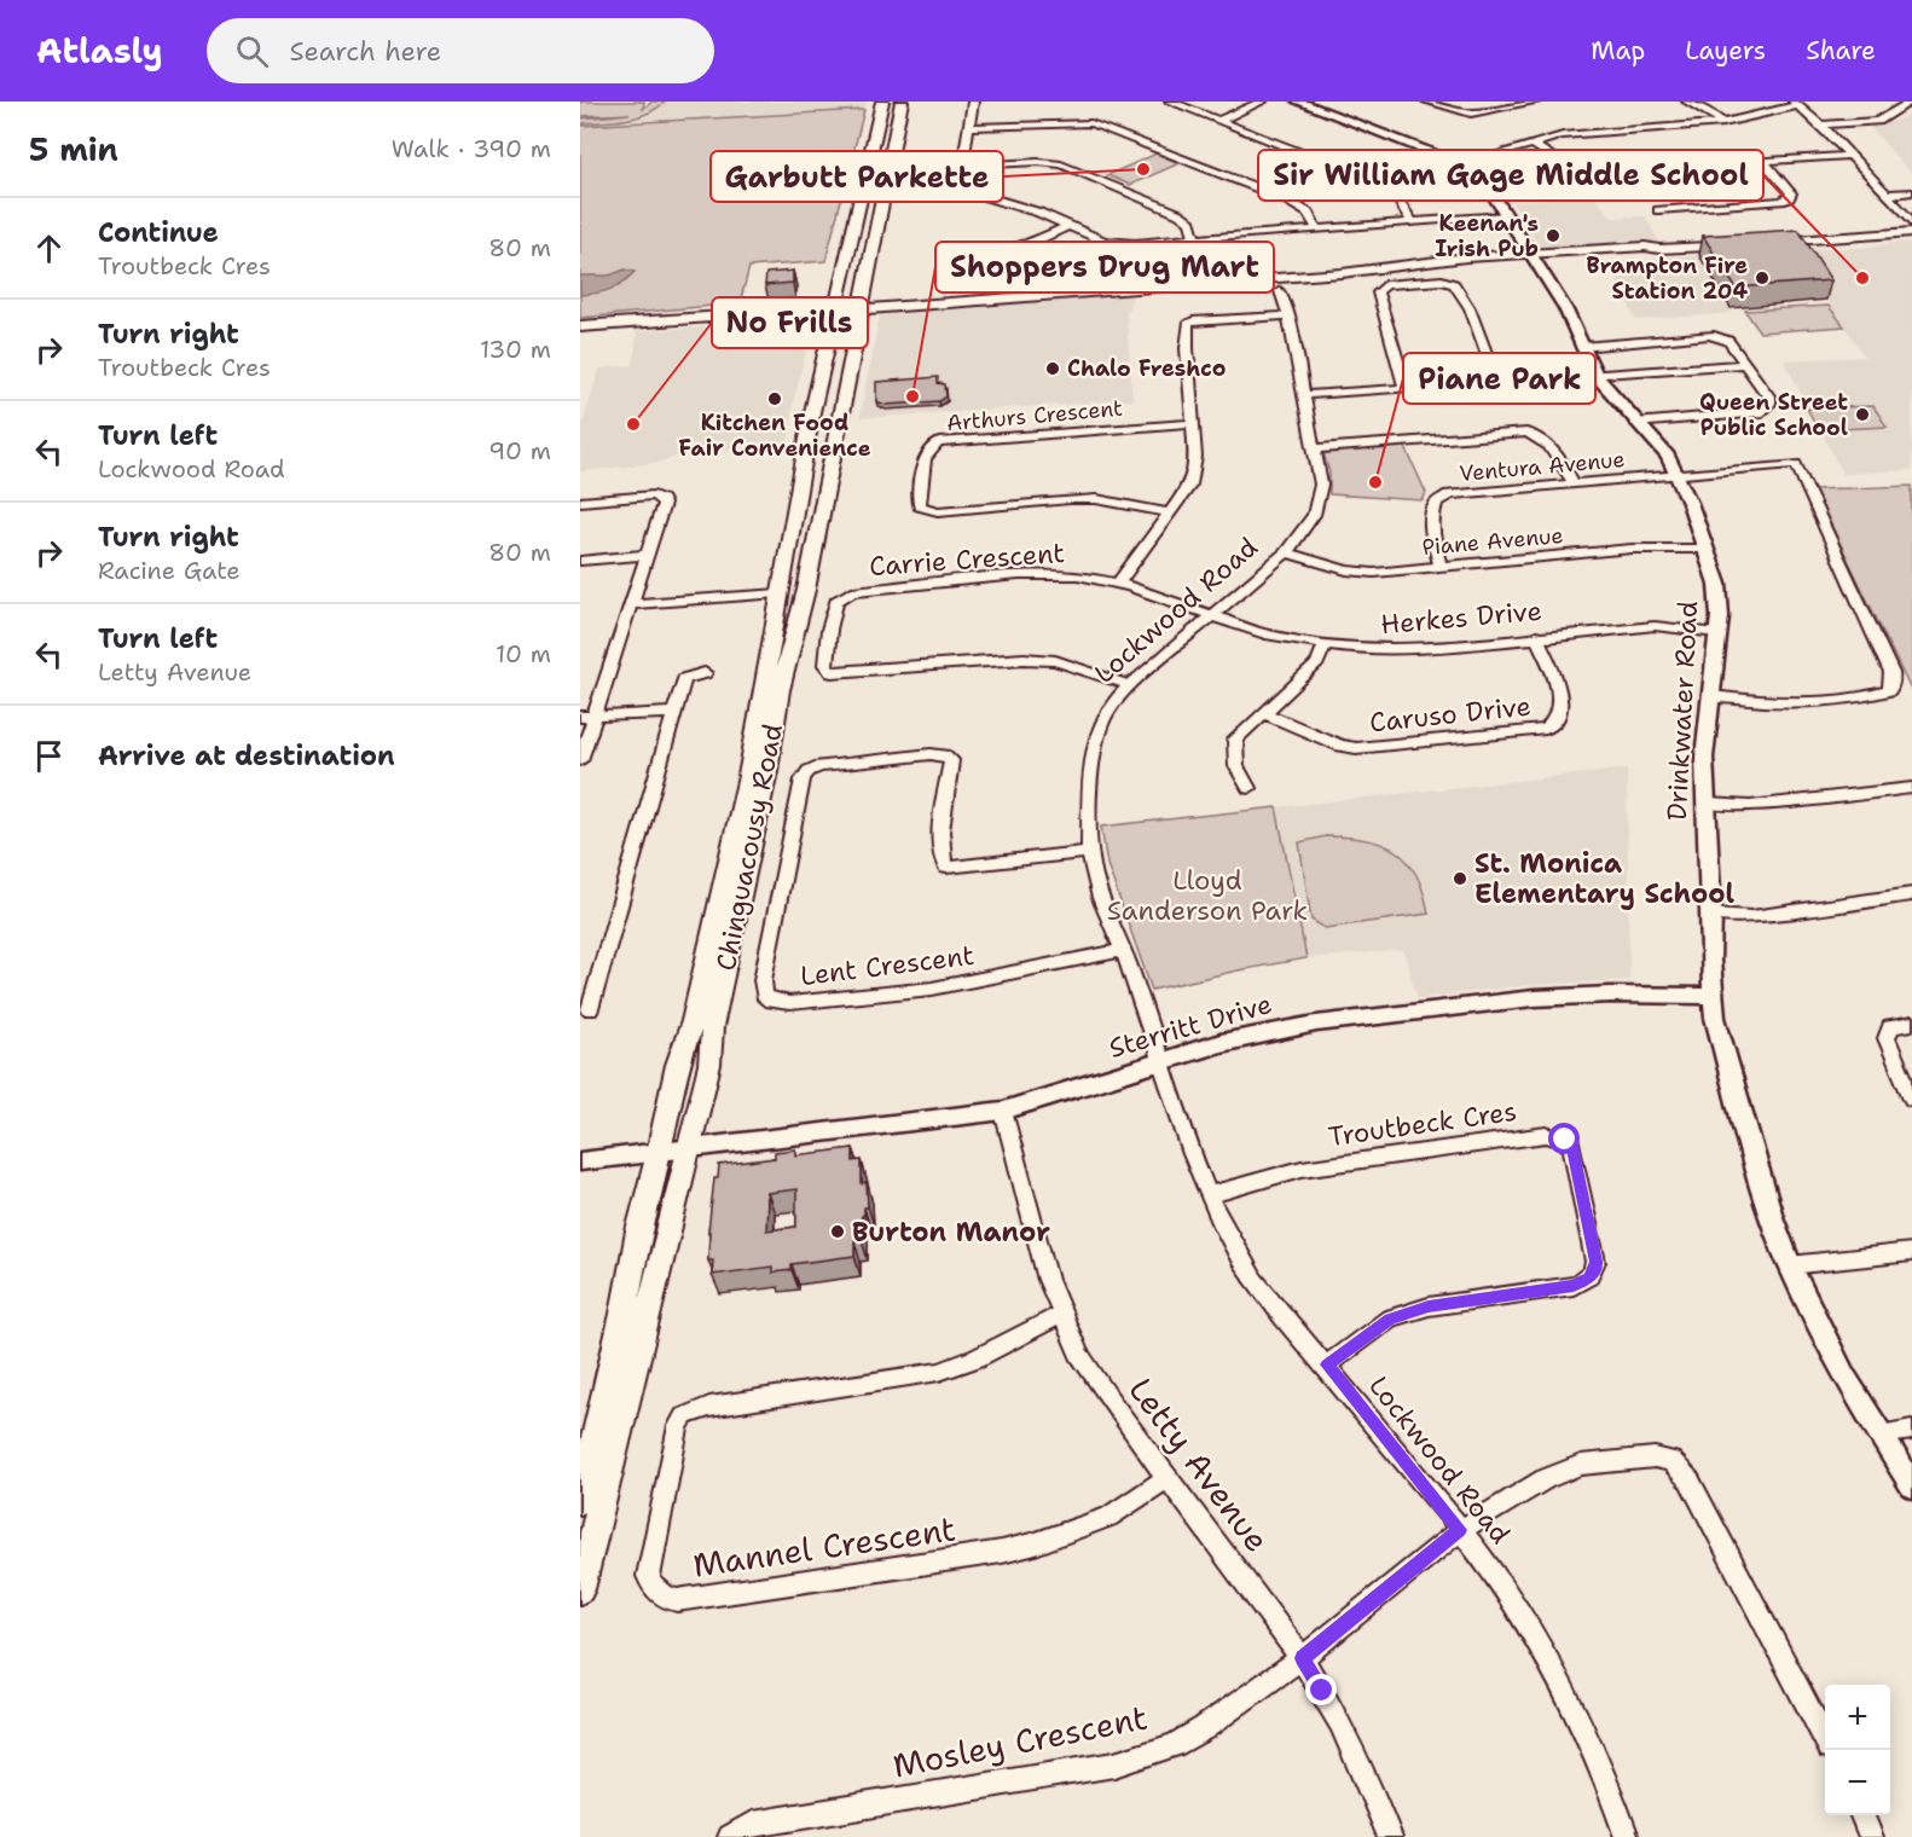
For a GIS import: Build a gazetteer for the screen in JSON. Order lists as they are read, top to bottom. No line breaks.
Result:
{"streets":{"main road":["Chinguacousy Road"],"street":["Arthurs Crescent","Ventura Avenue","Piane Avenue","Carrie Crescent","Lockwood Road","Herkes Drive","Drinkwater Road","Caruso Drive","Lent Crescent","Sterritt Drive","Troutbeck Cres","Letty Avenue","Mannel Crescent","Mosley Crescent"]},"crossings":[["Ventura Avenue","Piane Avenue"],["Ventura Avenue","Drinkwater Road"],["Piane Avenue","Lockwood Road"],["Piane Avenue","Drinkwater Road"],["Carrie Crescent","Lockwood Road"],["Carrie Crescent","Herkes Drive"],["Lockwood Road","Herkes Drive"],["Lockwood Road","Lent Crescent"],["Lockwood Road","Sterritt Drive"],["Lockwood Road","Troutbeck Cres"],["Lockwood Road","Mosley Crescent"],["Herkes Drive","Drinkwater Road"],["Herkes Drive","Caruso Drive"],["Drinkwater Road","Sterritt Drive"],["Chinguacousy Road","Sterritt Drive"],["Sterritt Drive","Letty Avenue"],["Letty Avenue","Mannel Crescent"],["Letty Avenue","Mosley Crescent"]],"parks":["Lloyd Sanderson Park"],"places":["Garbutt Parkette","Keenan's Irish Pub","Brampton Fire Station 204","Sir William Gage Middle School","Chalo Freshco","Shoppers Drug Mart","Kitchen Food Fair Convenience","Queen Street Public School","No Frills","Piane Park","St. Monica Elementary School","Burton Manor"],"page":{"header":"Atlasly","search":"Search here","nav":["Map","Layers","Share"],"heading":["5 min","Walk · 390 m"],"list":[["Continue","Troutbeck Cres","80 m"],["Turn right","Troutbeck Cres","130 m"],["Turn left","Lockwood Road","90 m"],["Turn right","Racine Gate","80 m"],["Turn left","Letty Avenue","10 m"],"Arrive at destination"],"map_buttons":["+","−"]}}
